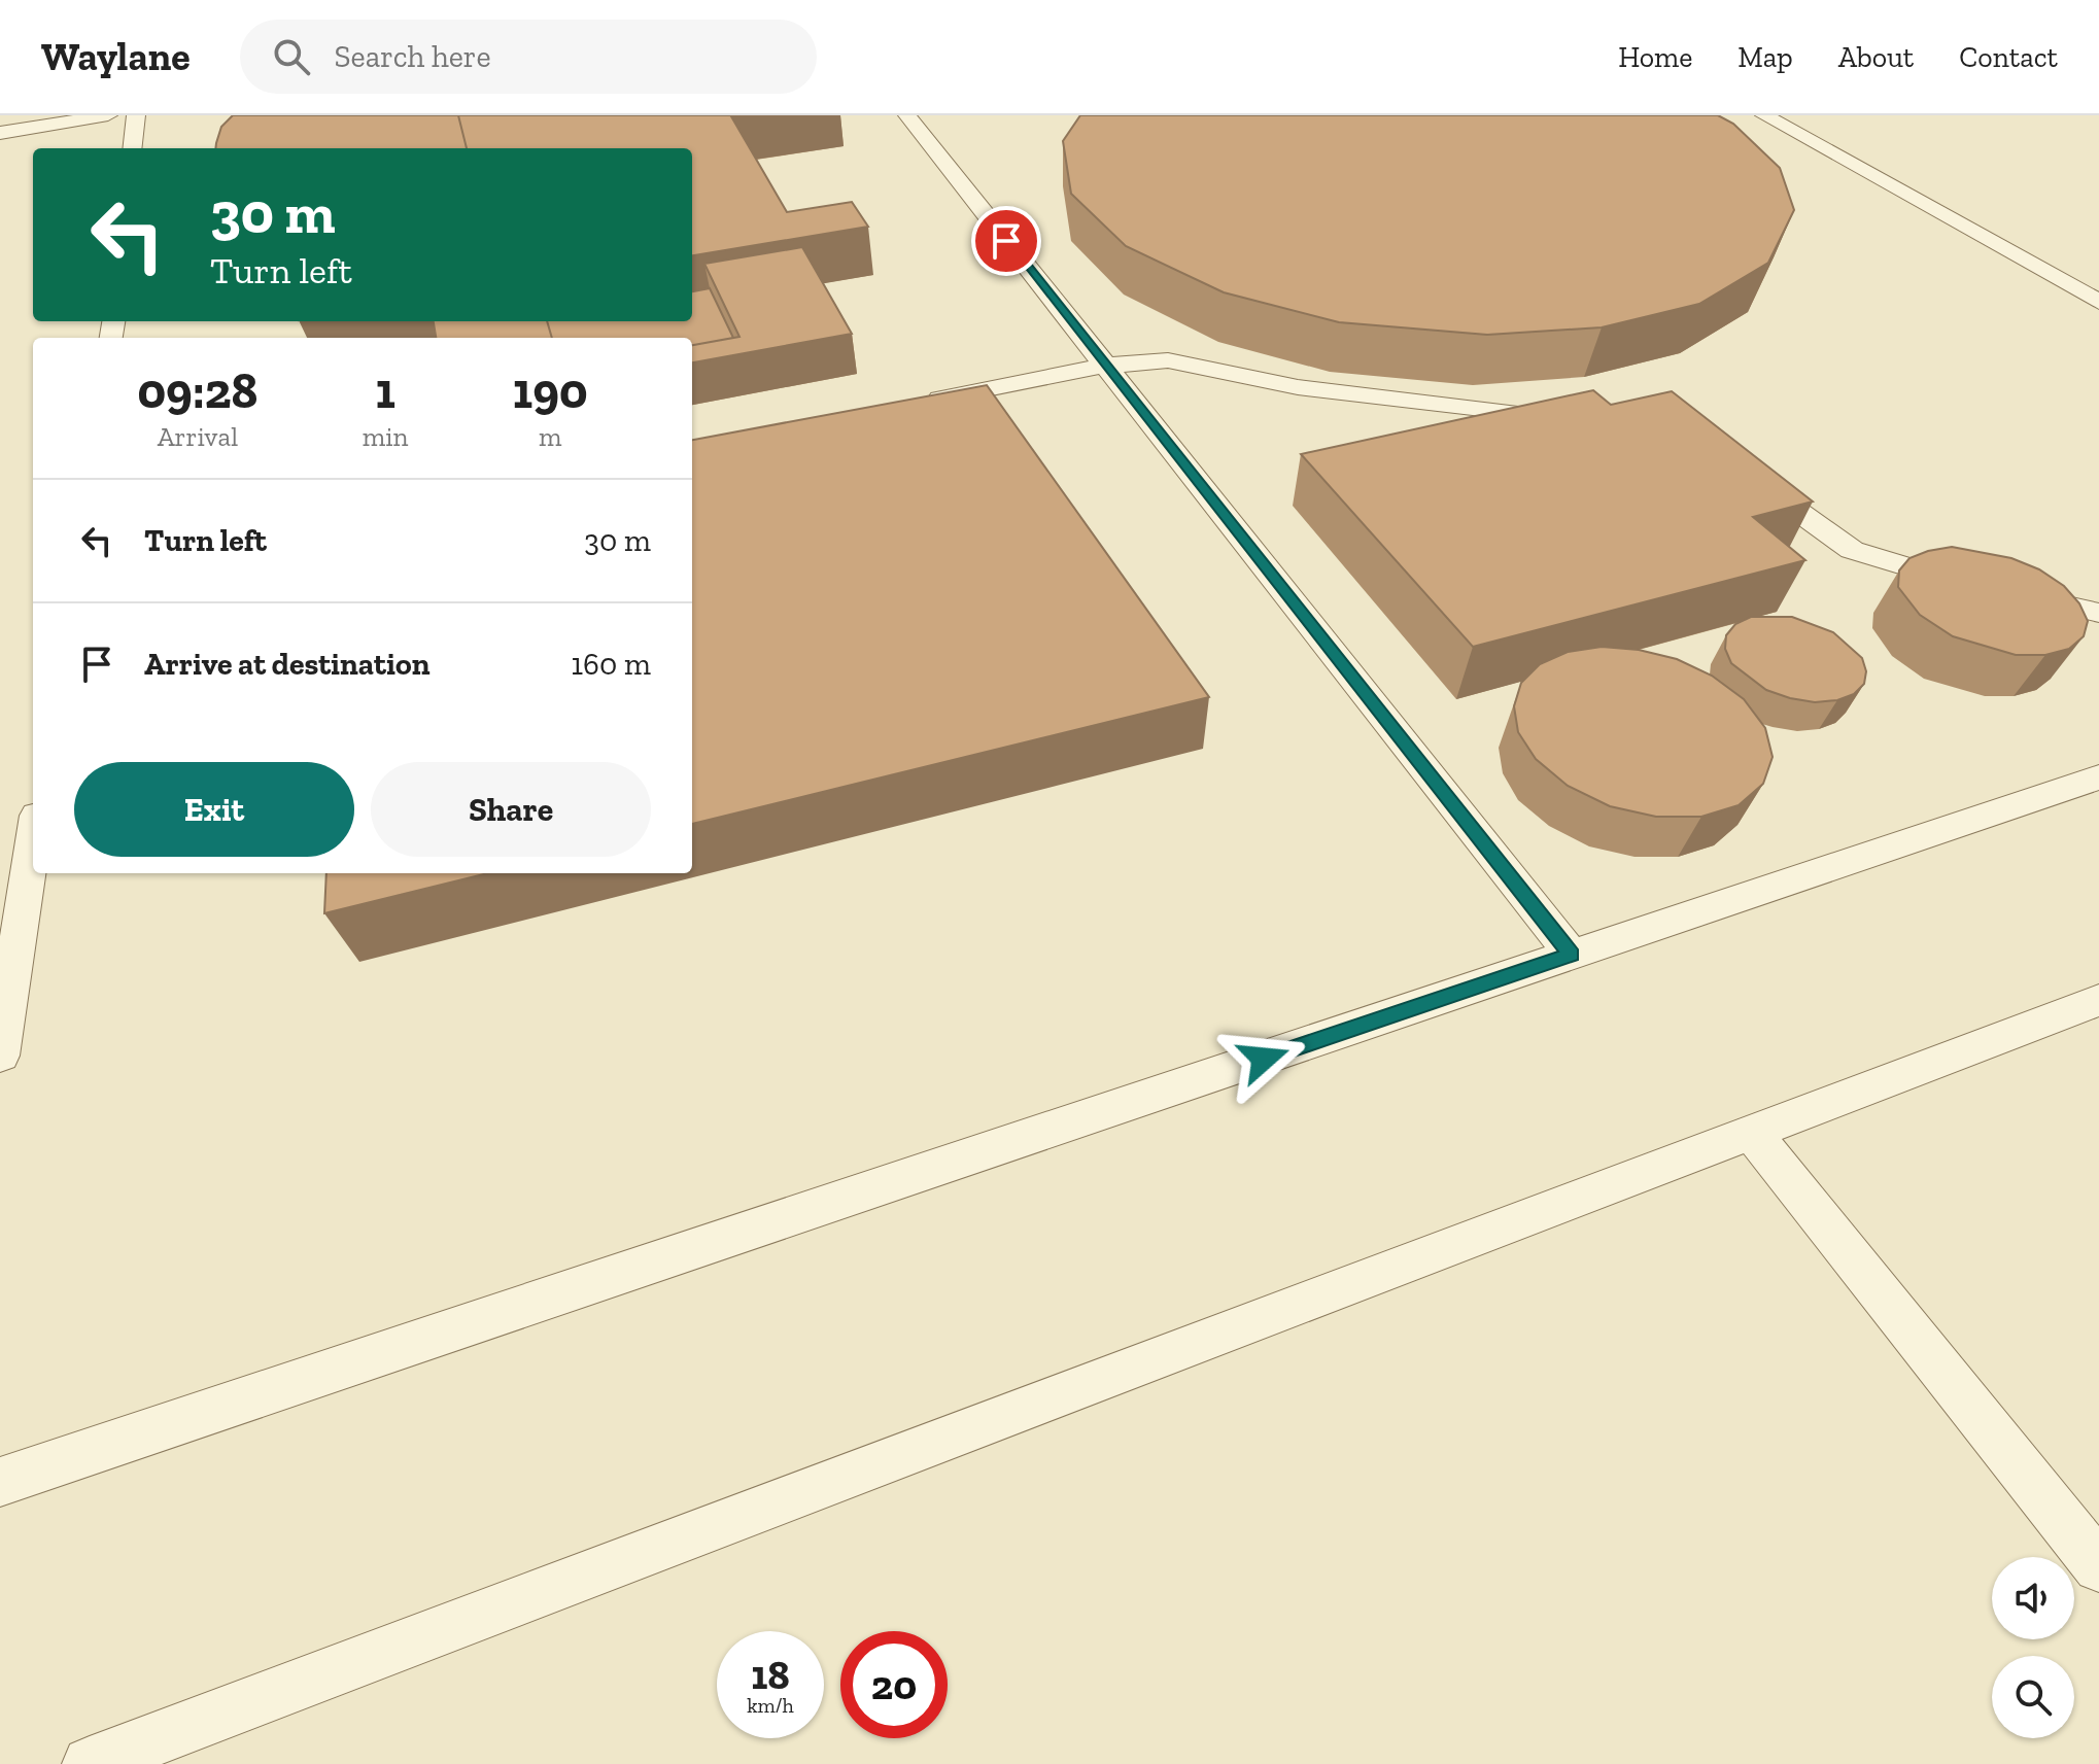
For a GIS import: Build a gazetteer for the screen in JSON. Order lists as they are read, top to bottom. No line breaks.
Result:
{"page":{"header":"Waylane","search":"Search here","nav":["Home","Map","About","Contact"],"turn":["30 m","Turn left"],"eta":["09:28","Arrival","1","min","190","m"],"list":[{"name":"Turn left","value":"30 m"},{"name":"Arrive at destination","value":"160 m"}],"buttons":["Exit","Share"],"speed":"18 km/h","limit":"20"}}
